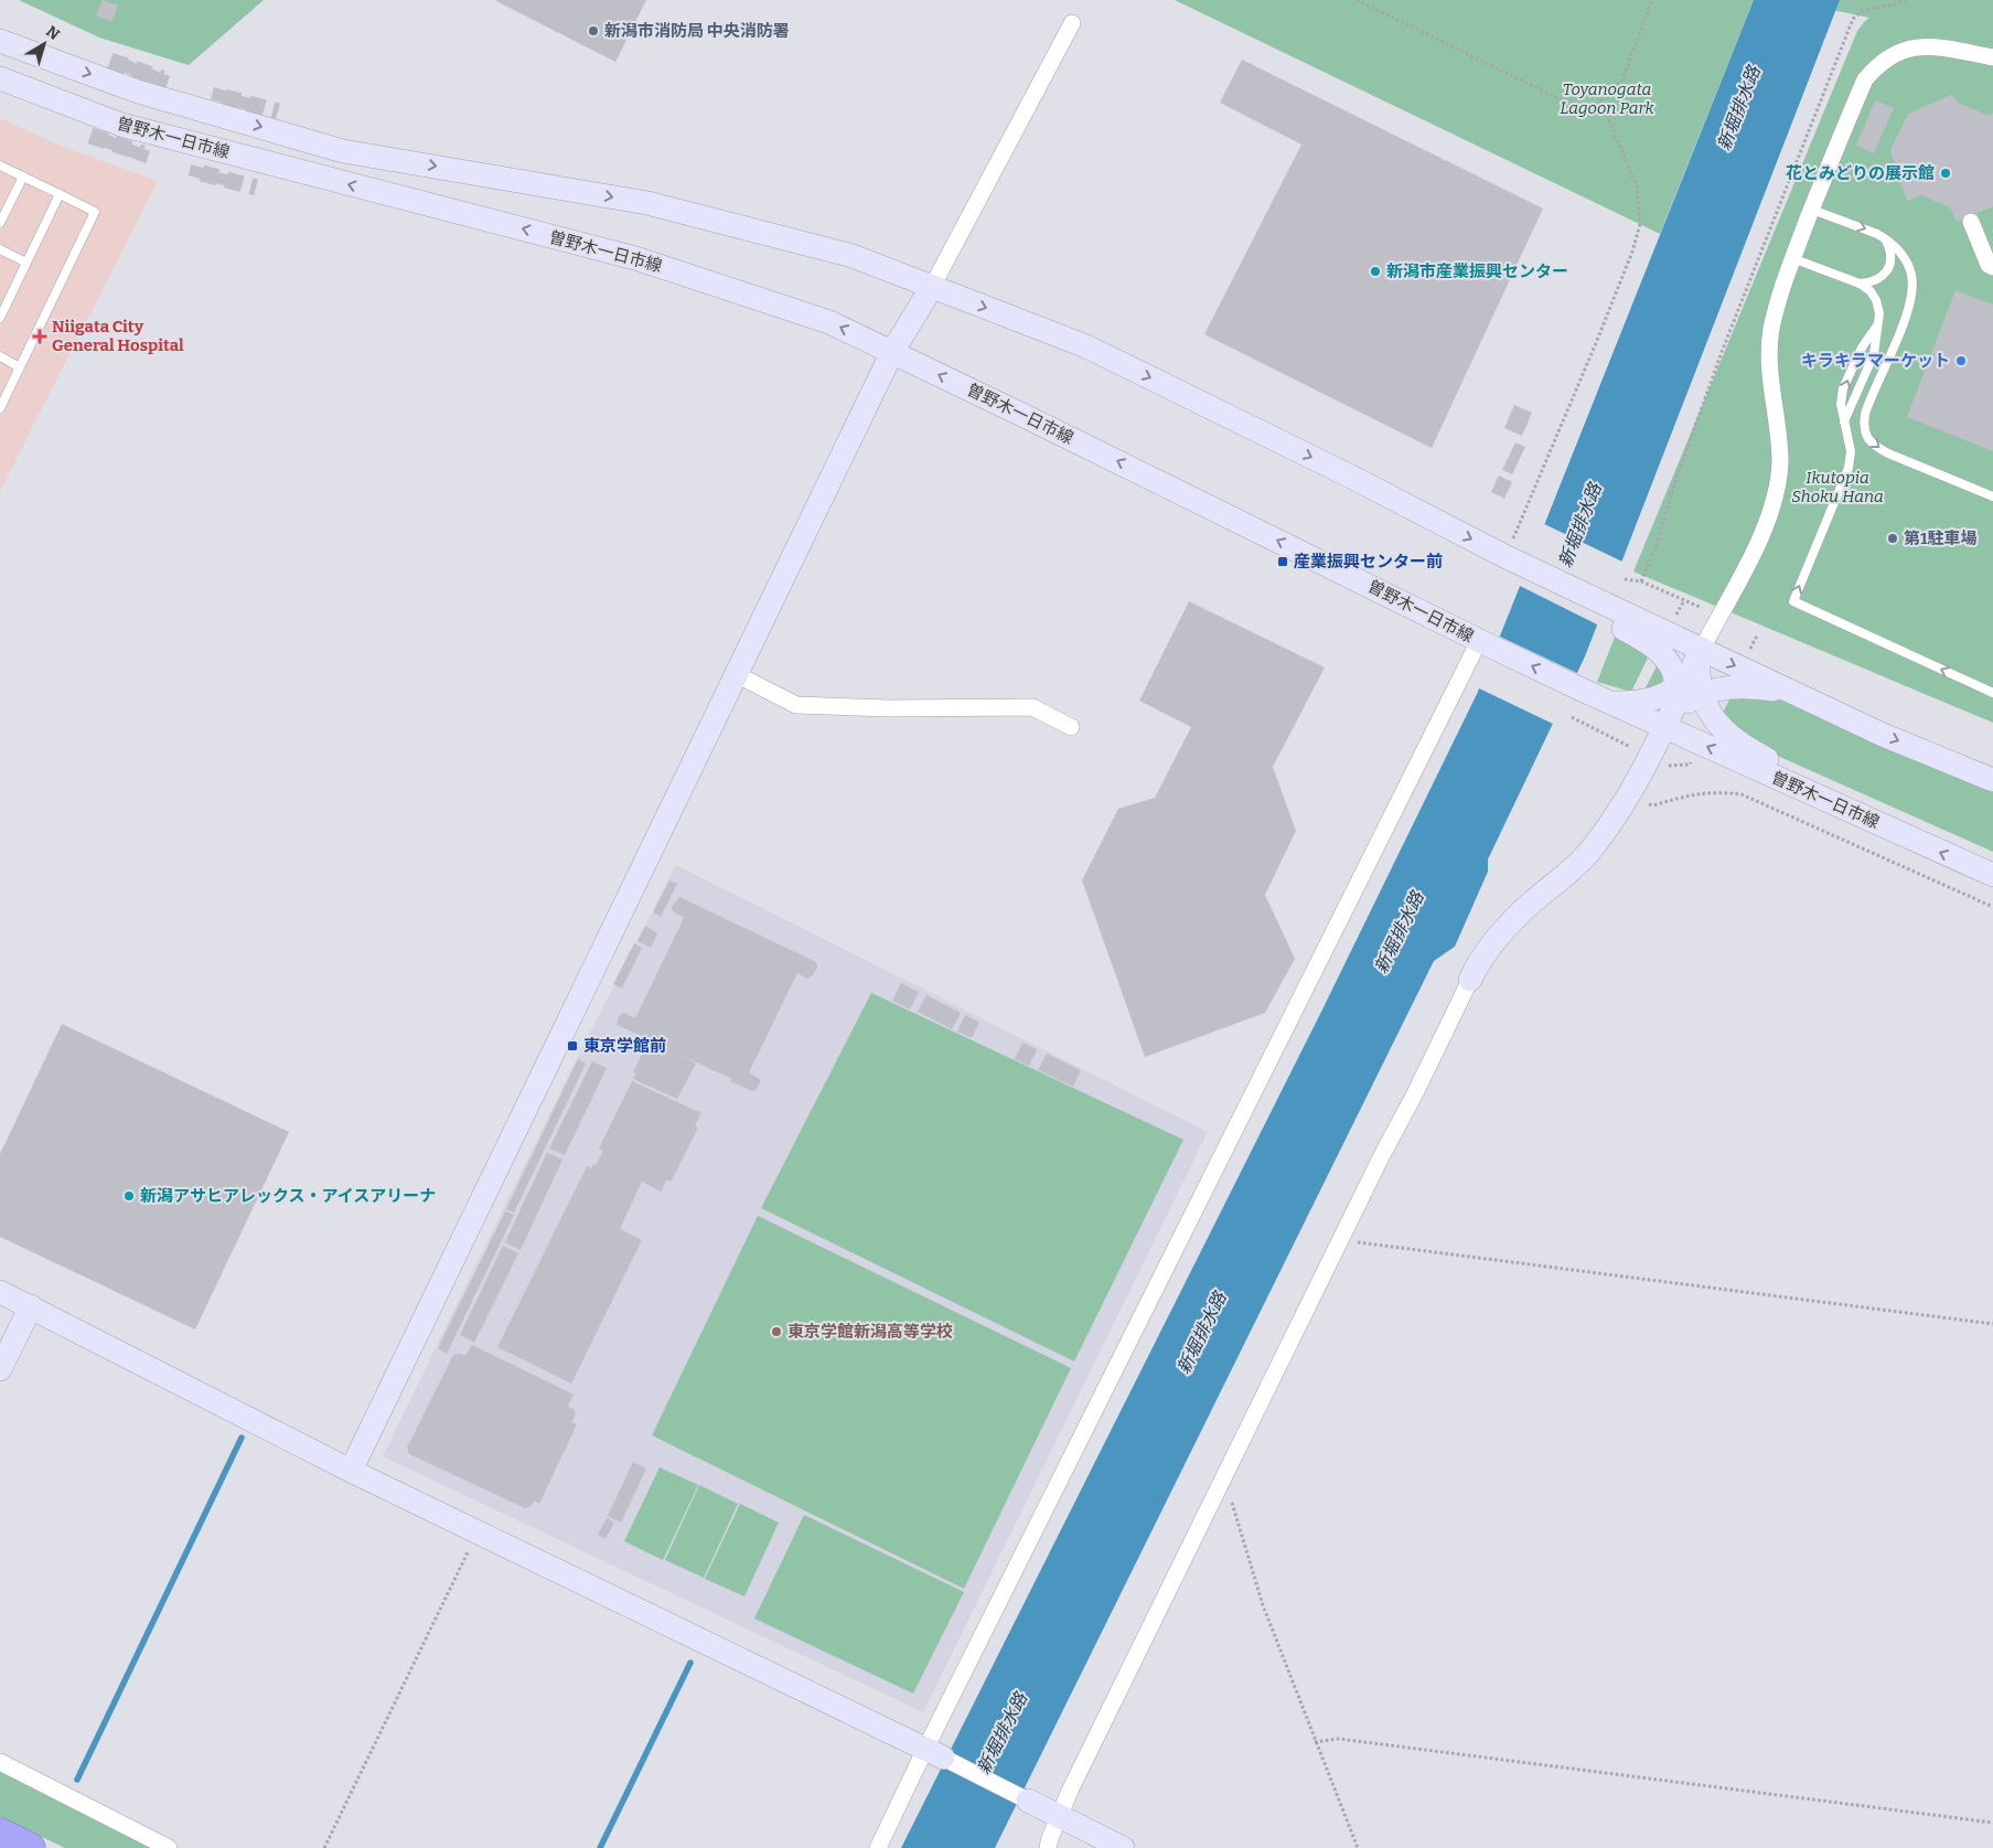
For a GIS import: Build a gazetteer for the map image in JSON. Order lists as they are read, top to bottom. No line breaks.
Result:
{"streets":{"main road":["曽野木一日市線"]},"water":["新堀排水路"],"parks":["Toyanogata Lagoon Park","Ikutopia Shoku Hana"],"places":{"other":["新潟市消防局 中央消防署","花とみどりの展示館","新潟市産業振興センター","キラキラマーケット","第1駐車場","新潟アサヒアレックス・アイスアリーナ","東京学館新潟高等学校"],"health":["Niigata City General Hospital"],"transit":["産業振興センター前","東京学館前"]},"north":"top right"}
